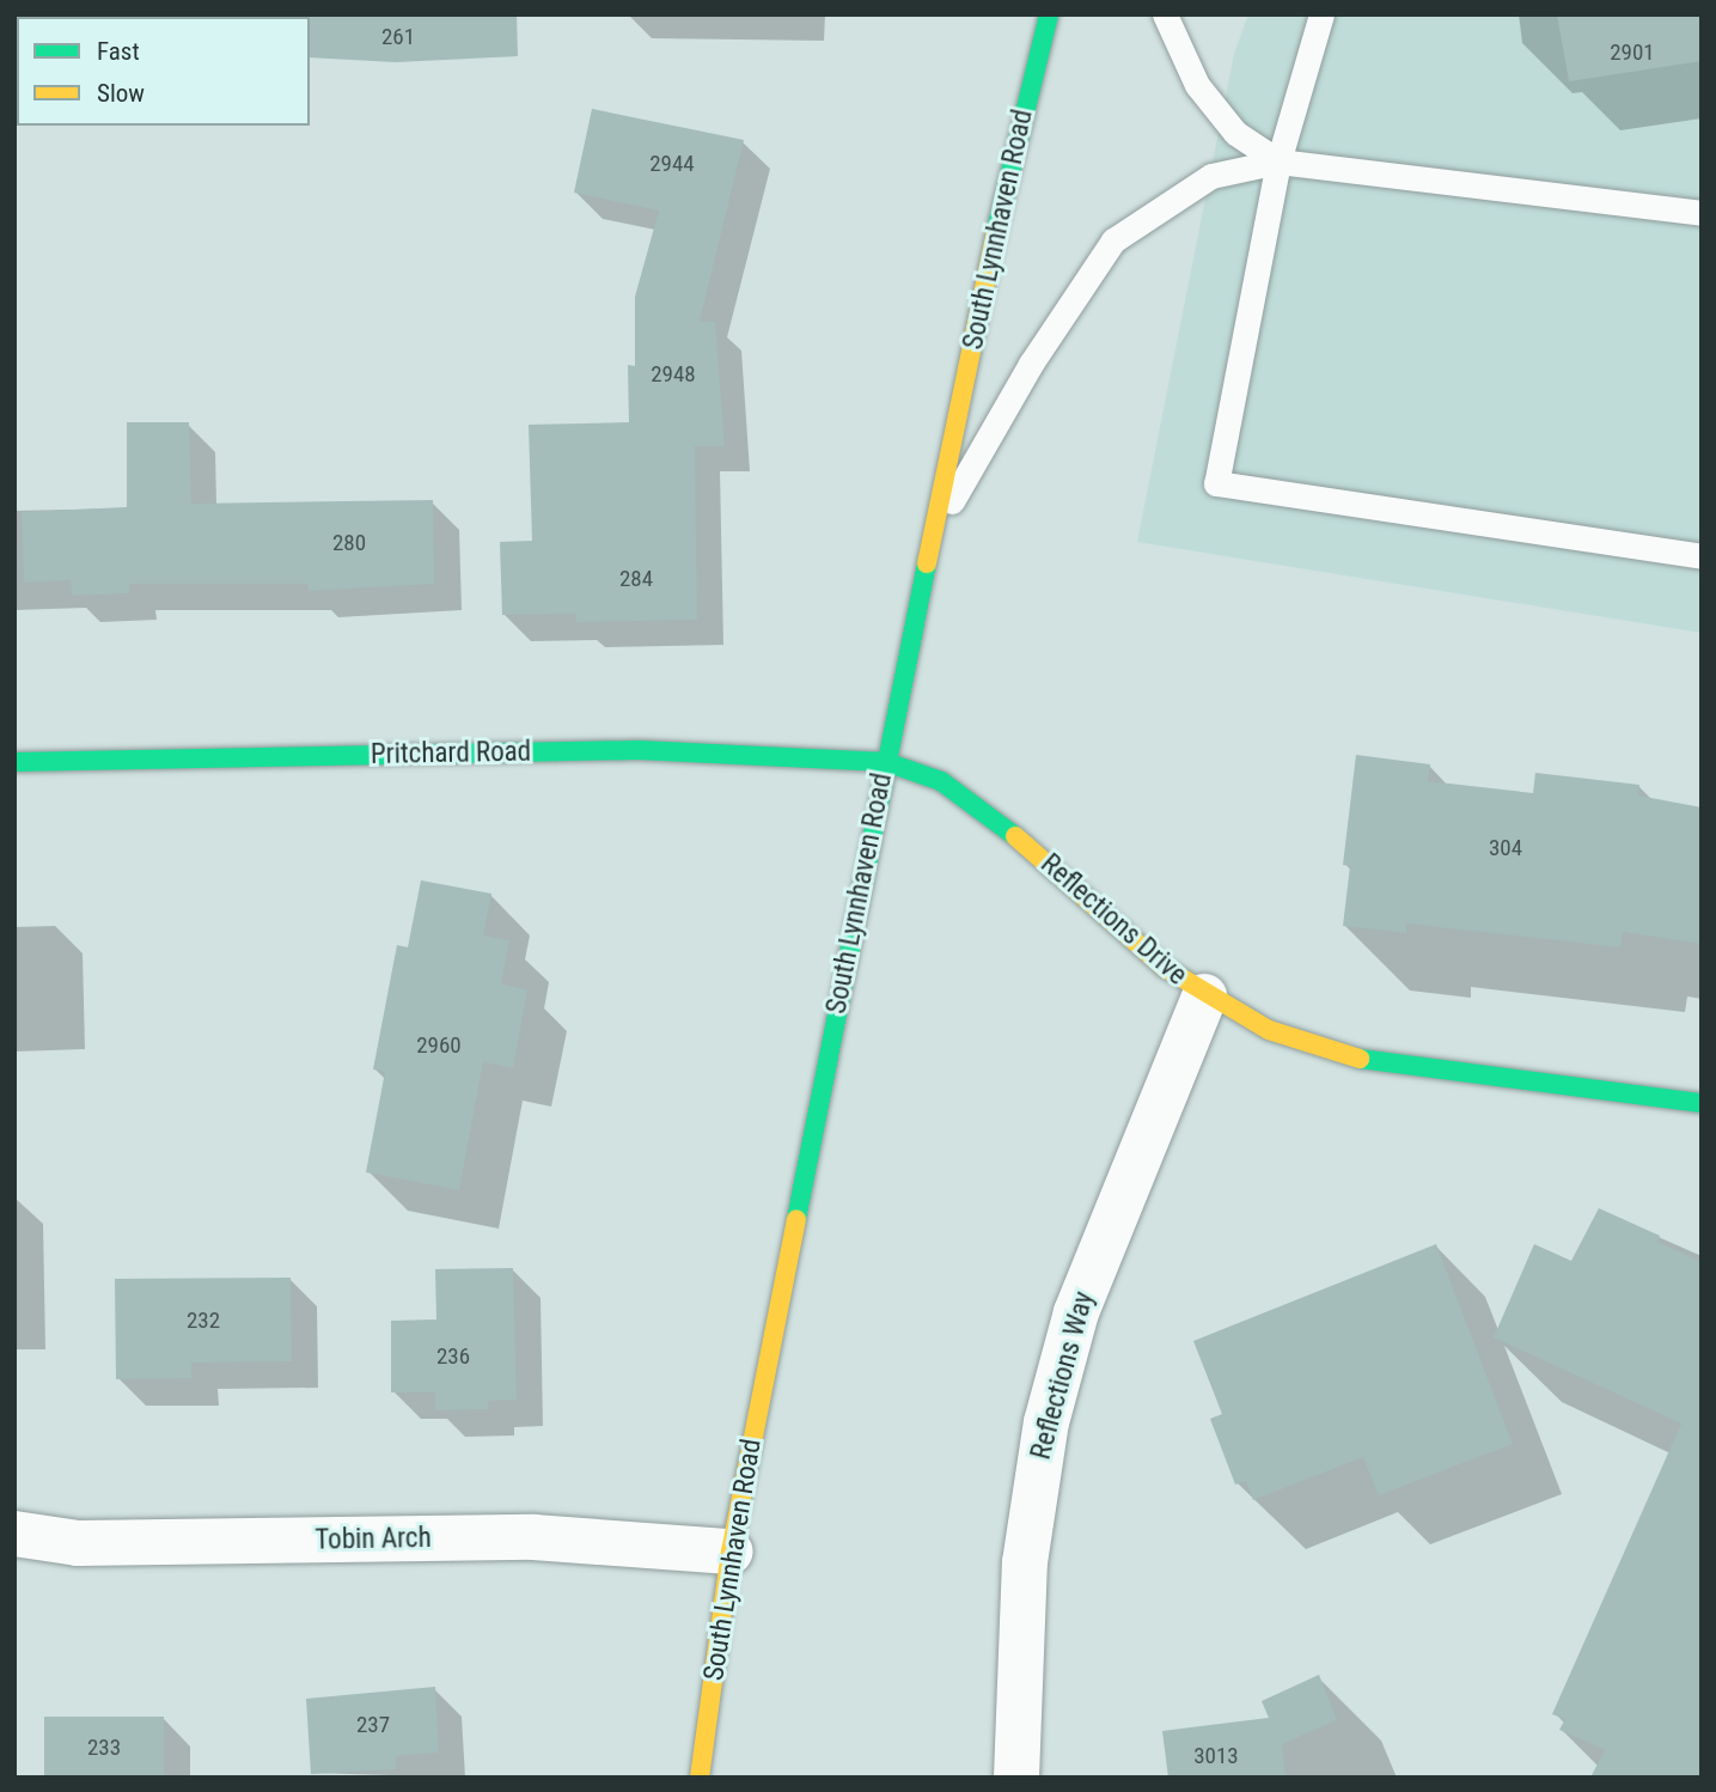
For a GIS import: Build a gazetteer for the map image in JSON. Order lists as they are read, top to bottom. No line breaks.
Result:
{"streets":{"street":["South Lynnhaven Road","Pritchard Road","Reflections Drive","Reflections Way","Tobin Arch"]},"crossings":[["South Lynnhaven Road","Pritchard Road"],["South Lynnhaven Road","Reflections Drive"],["South Lynnhaven Road","Tobin Arch"],["Pritchard Road","Reflections Drive"],["Reflections Drive","Reflections Way"]],"house_numbers":["261","2901","2944","2948","280","284","304","2960","232","236","237","233","3013"],"legend":["Fast","Slow"]}
